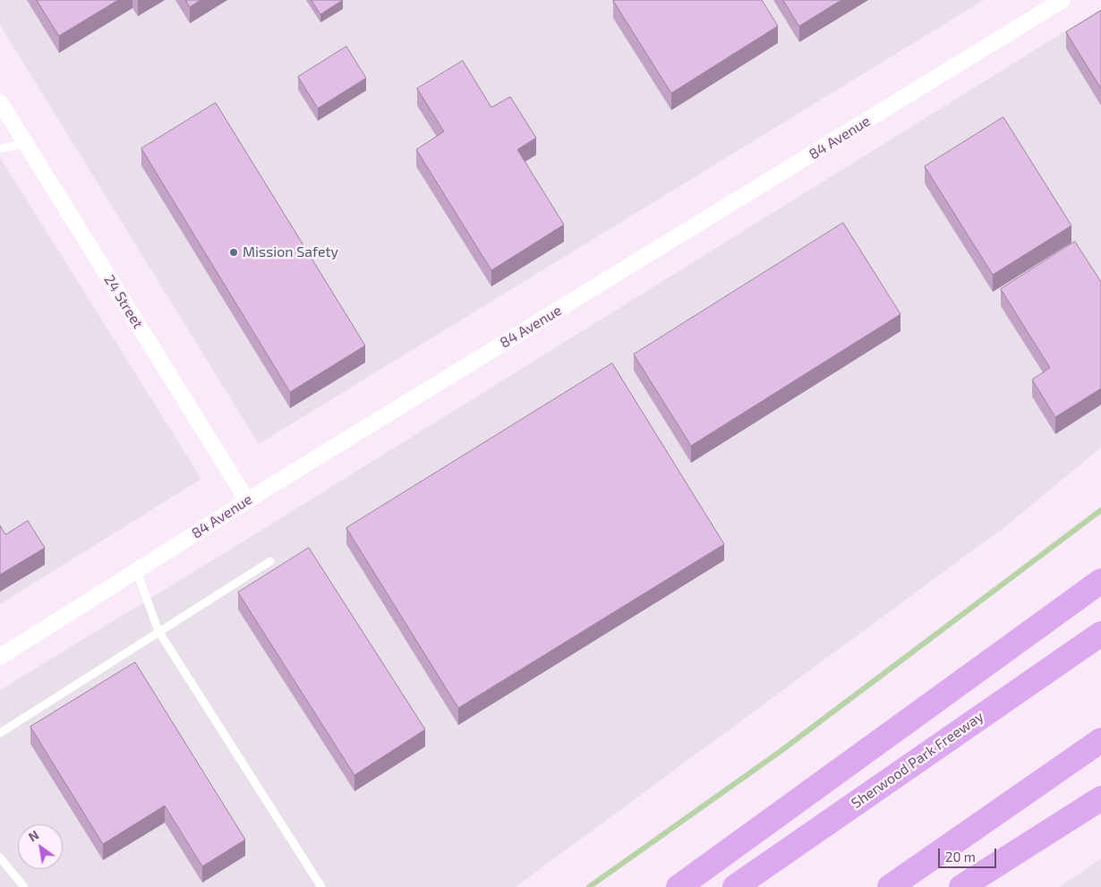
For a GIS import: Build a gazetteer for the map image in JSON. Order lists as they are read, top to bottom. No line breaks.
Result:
{"streets":{"highway":["Sherwood Park Freeway"],"street":["84 Avenue","24 Street"]},"crossings":[["84 Avenue","24 Street"]],"places":["Mission Safety"],"scale_bar":"20 m","north":"top left"}
